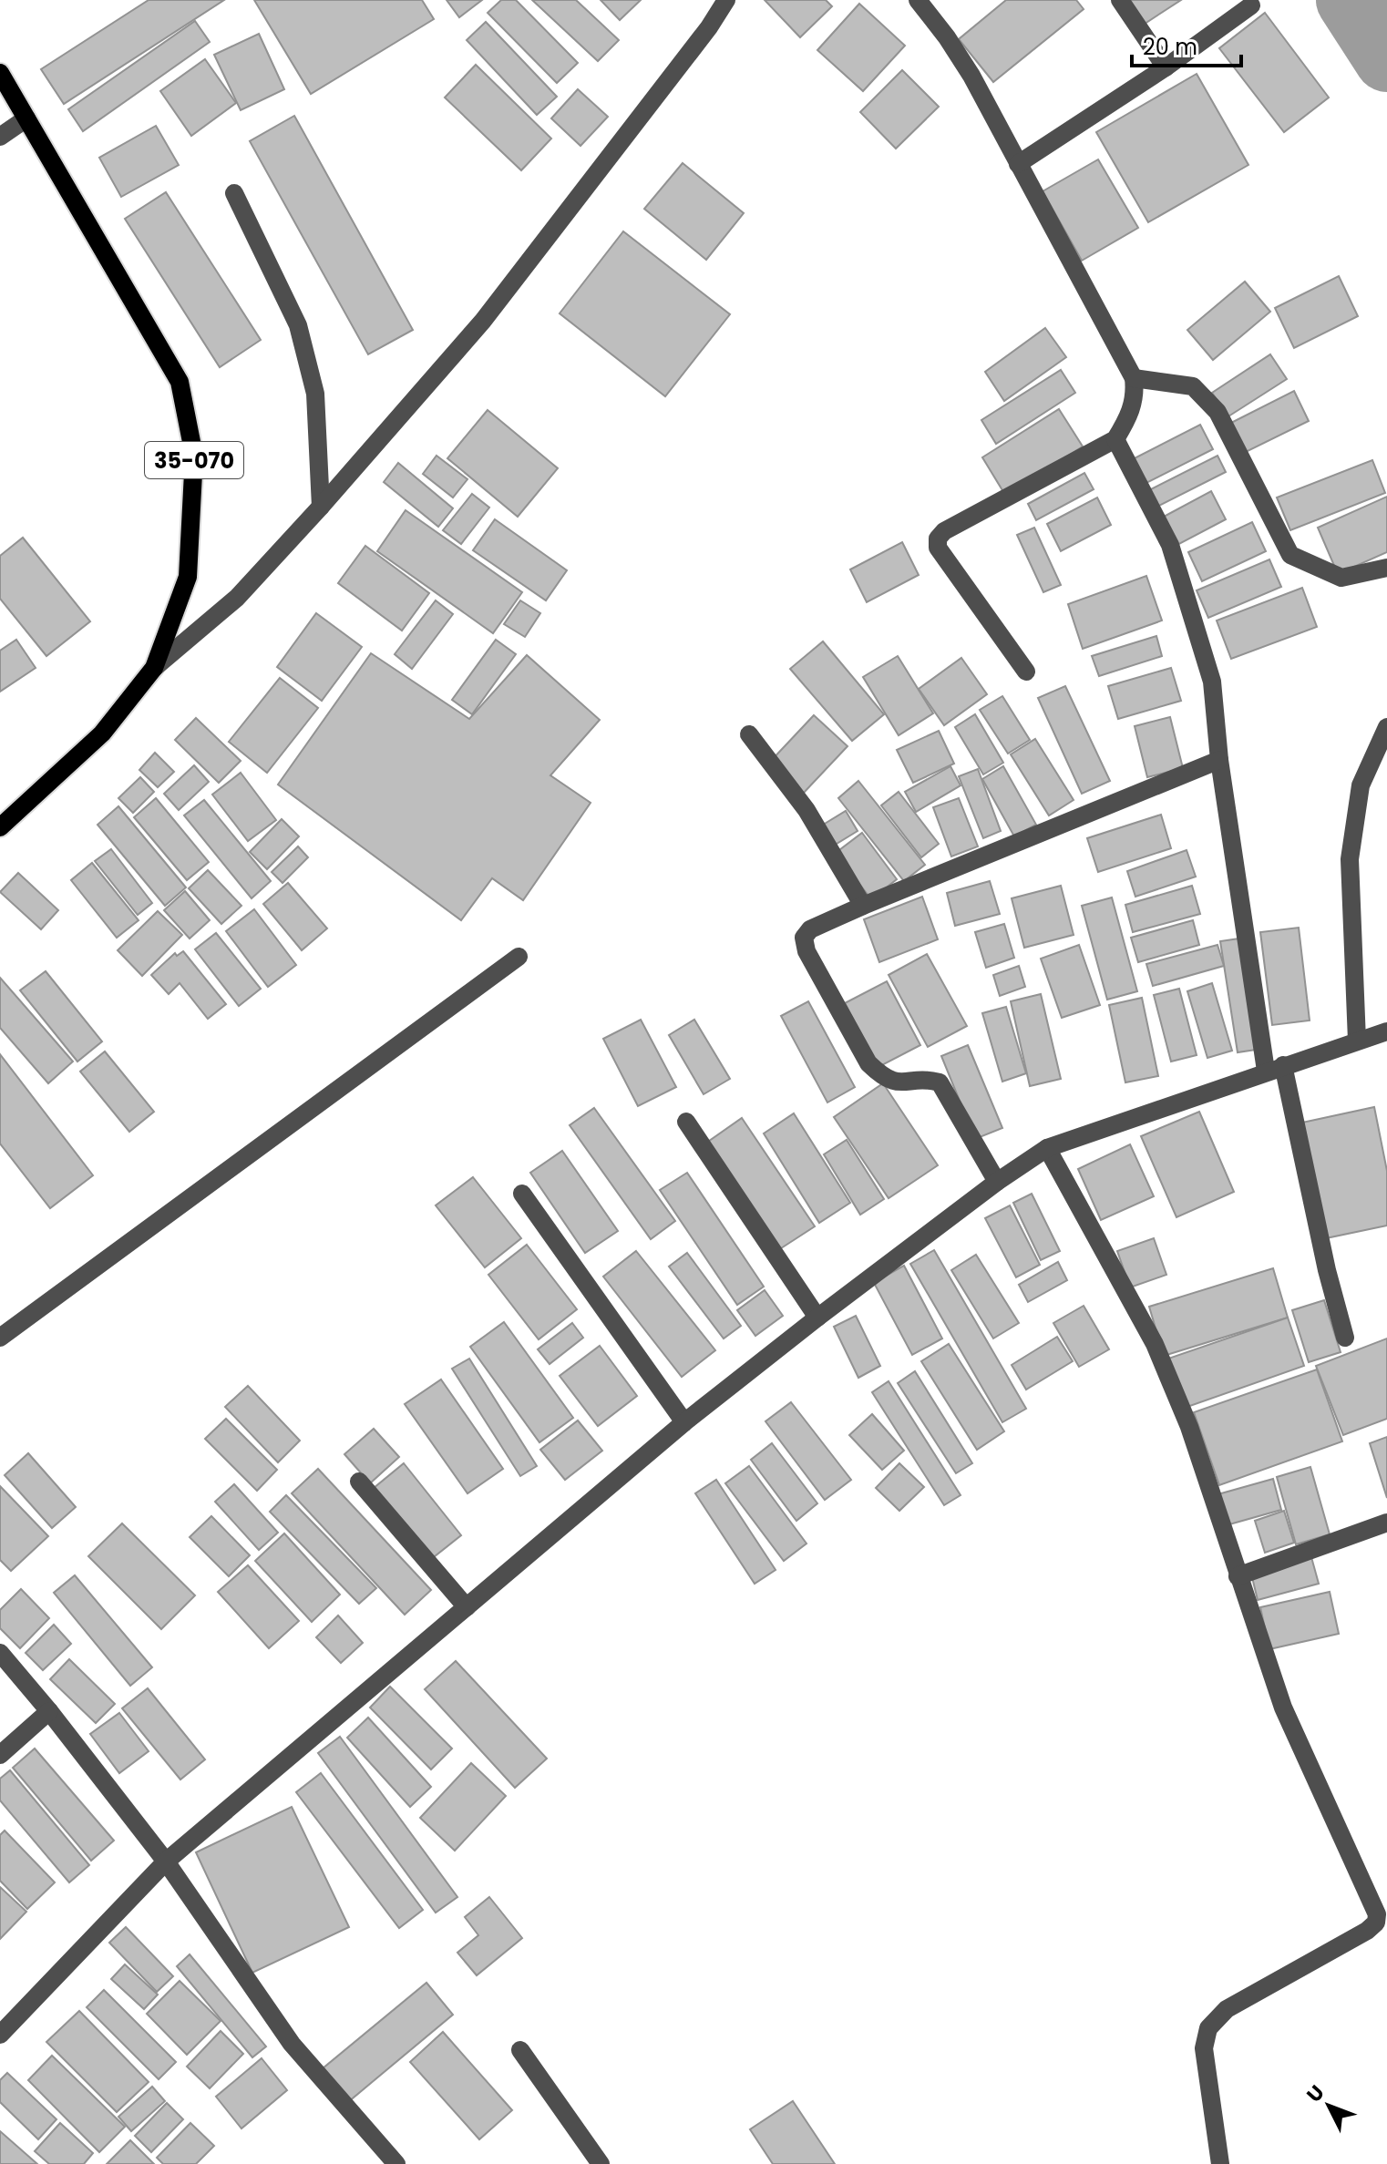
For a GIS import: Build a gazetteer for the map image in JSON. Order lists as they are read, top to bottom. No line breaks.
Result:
{"streets":{"main road":["35-070"]},"scale_bar":"20 m","north":"top left"}
